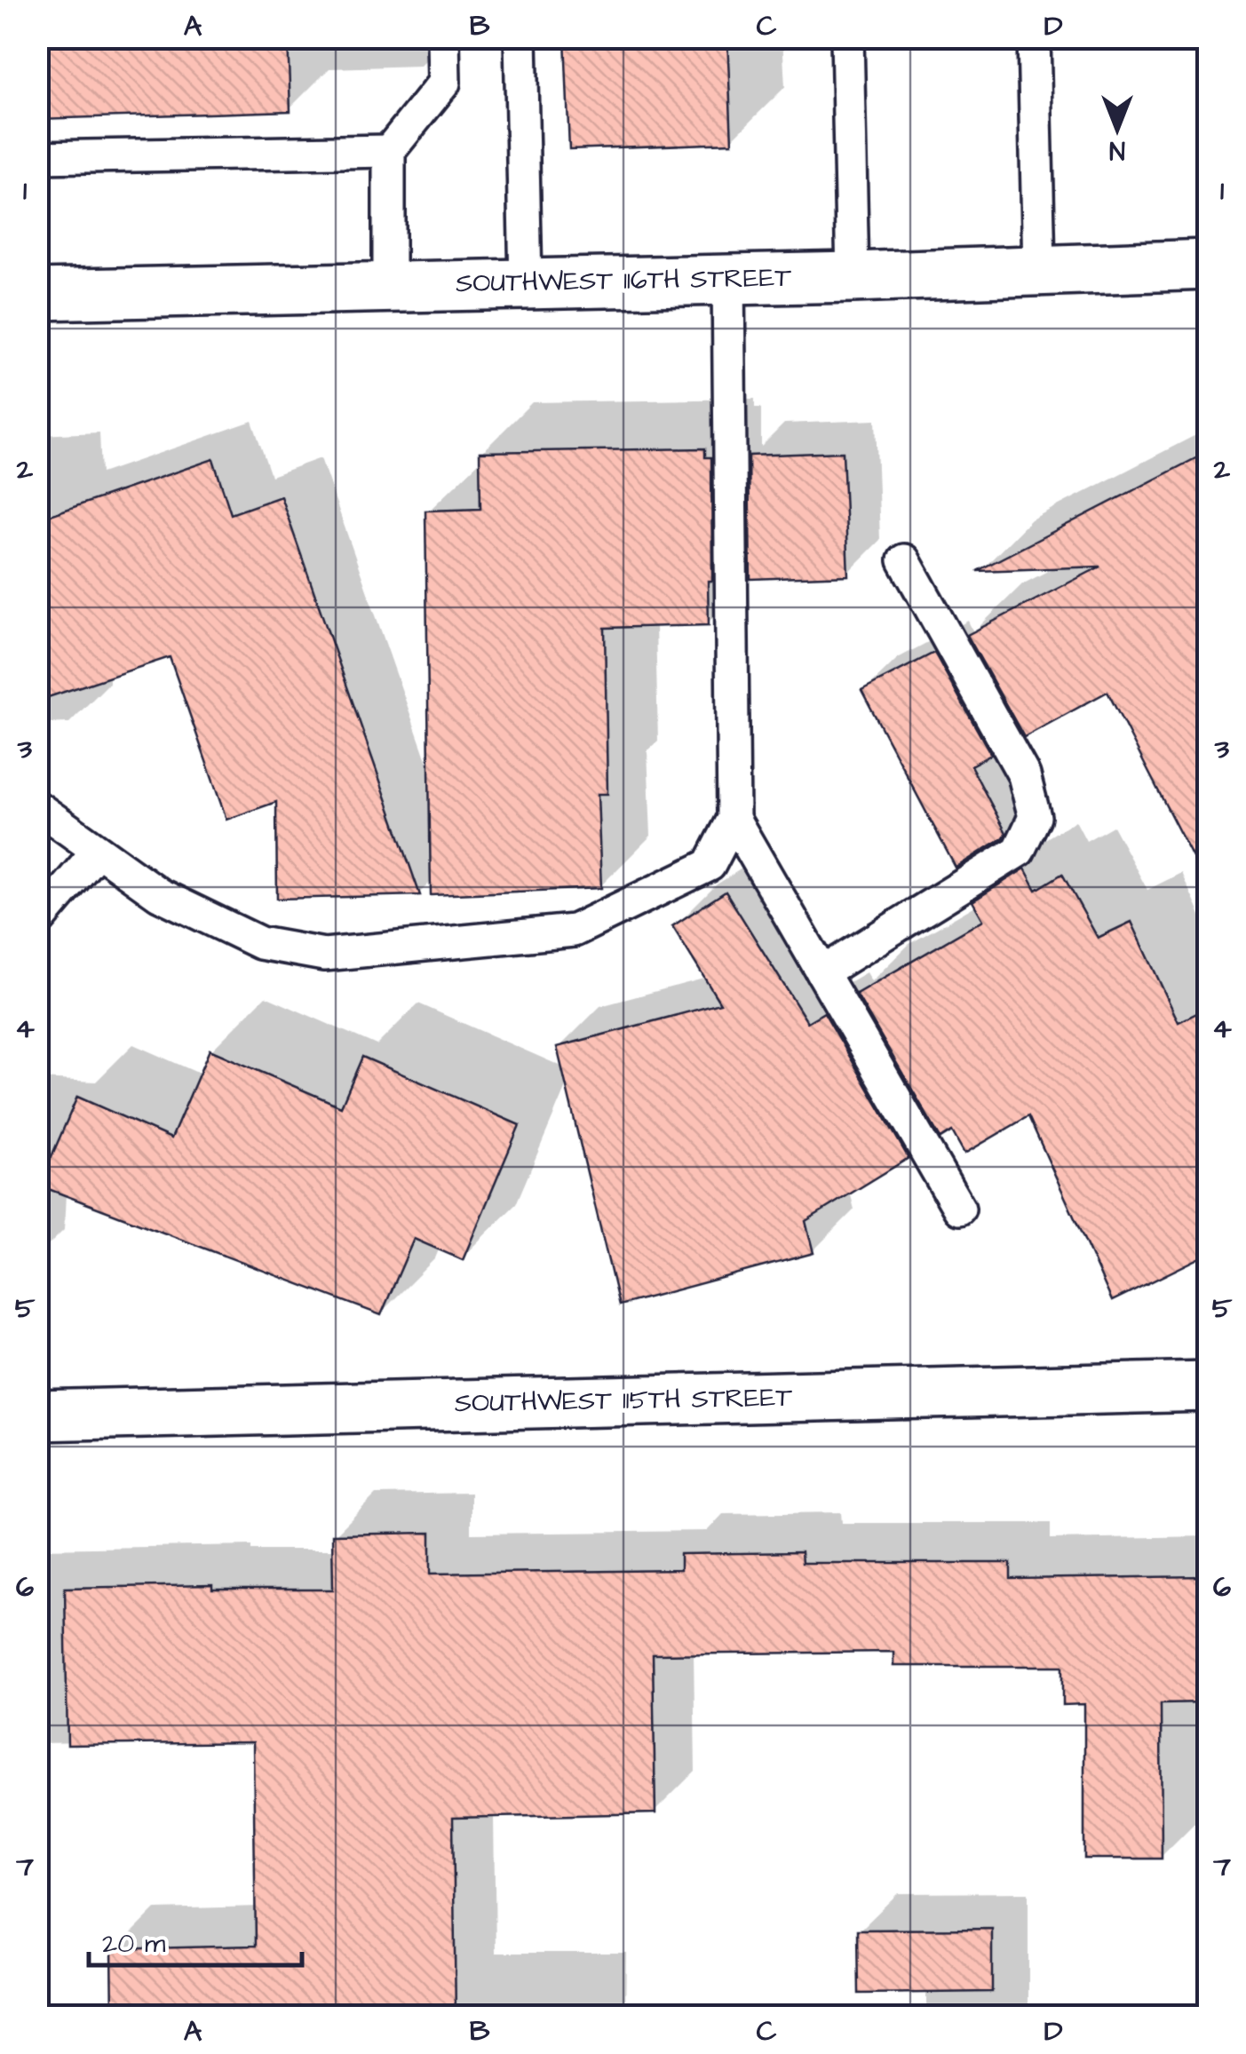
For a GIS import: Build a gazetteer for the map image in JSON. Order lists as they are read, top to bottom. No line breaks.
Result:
{"streets":{"street":["SOUTHWEST 116TH STREET","SOUTHWEST 115TH STREET"]},"scale_bar":"20 m","north":"bottom","grid":{"columns":["A","B","C","D"],"rows":["1","2","3","4","5","6","7"]}}
